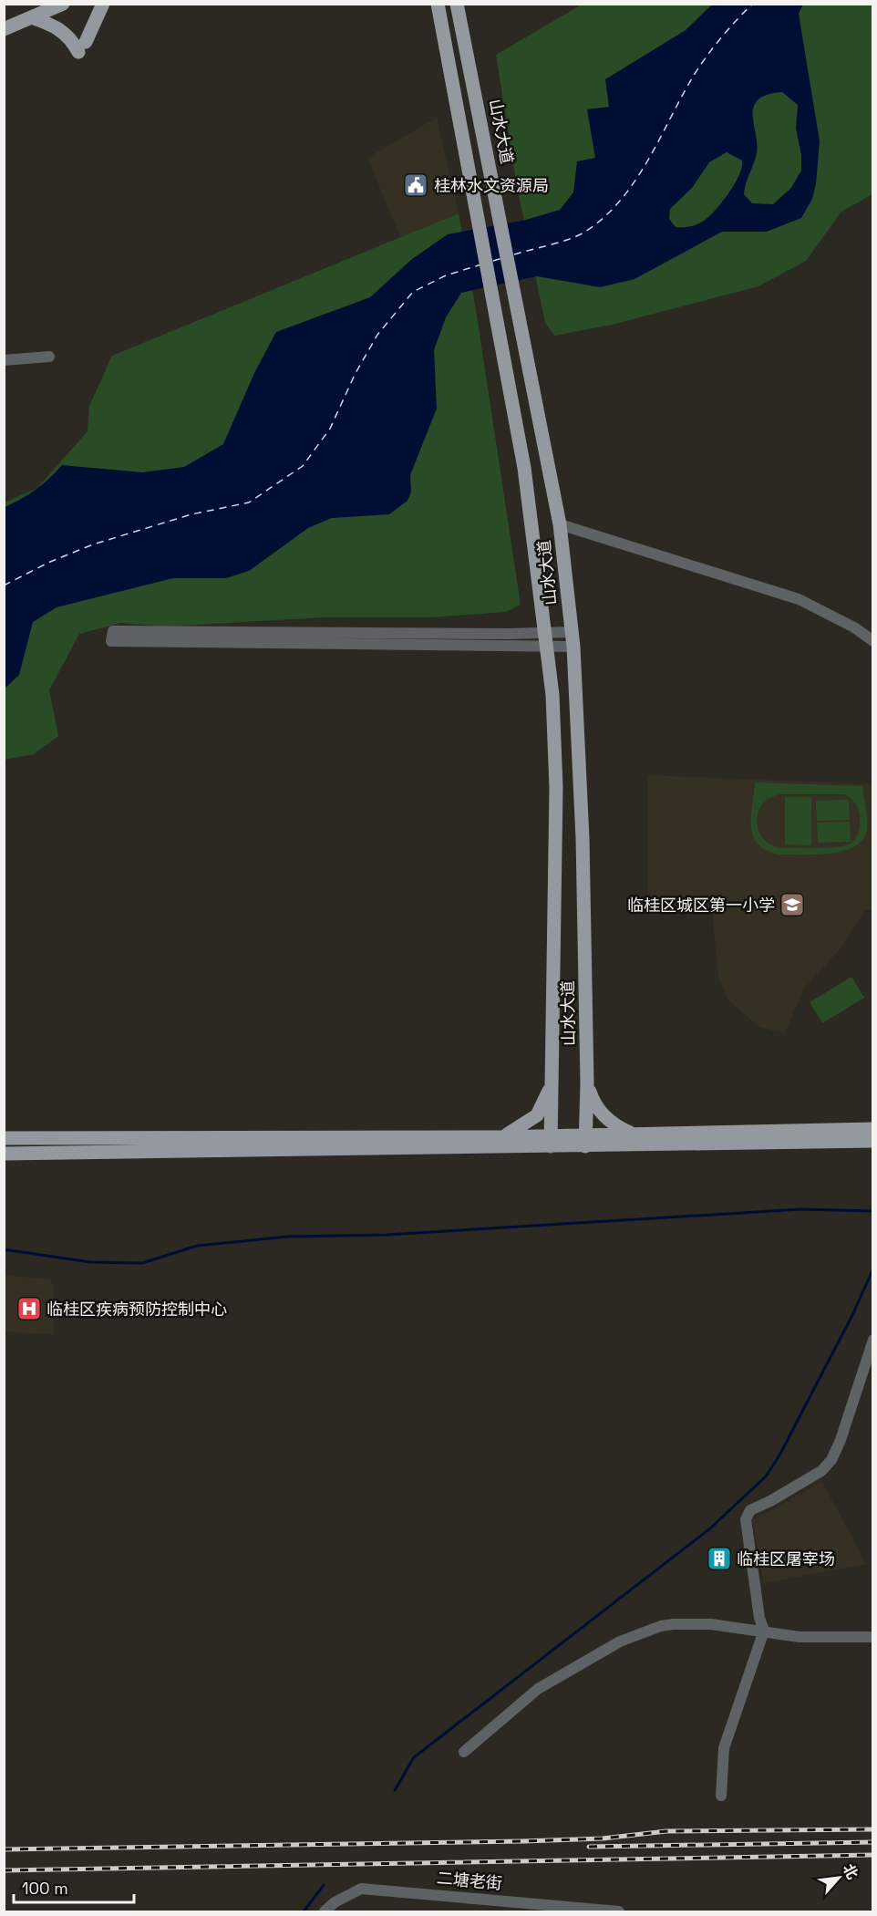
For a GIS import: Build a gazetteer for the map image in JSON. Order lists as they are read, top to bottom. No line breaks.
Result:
{"streets":{"main road":["山水大道"],"street":["二塘老街"]},"places":{"public building":["桂林水文资源局"],"school or university":["临桂区城区第一小学"],"hospital":["临桂区疾病预防控制中心"],"building":["临桂区屠宰场"]},"scale_bar":"100 m","north":"top right"}
